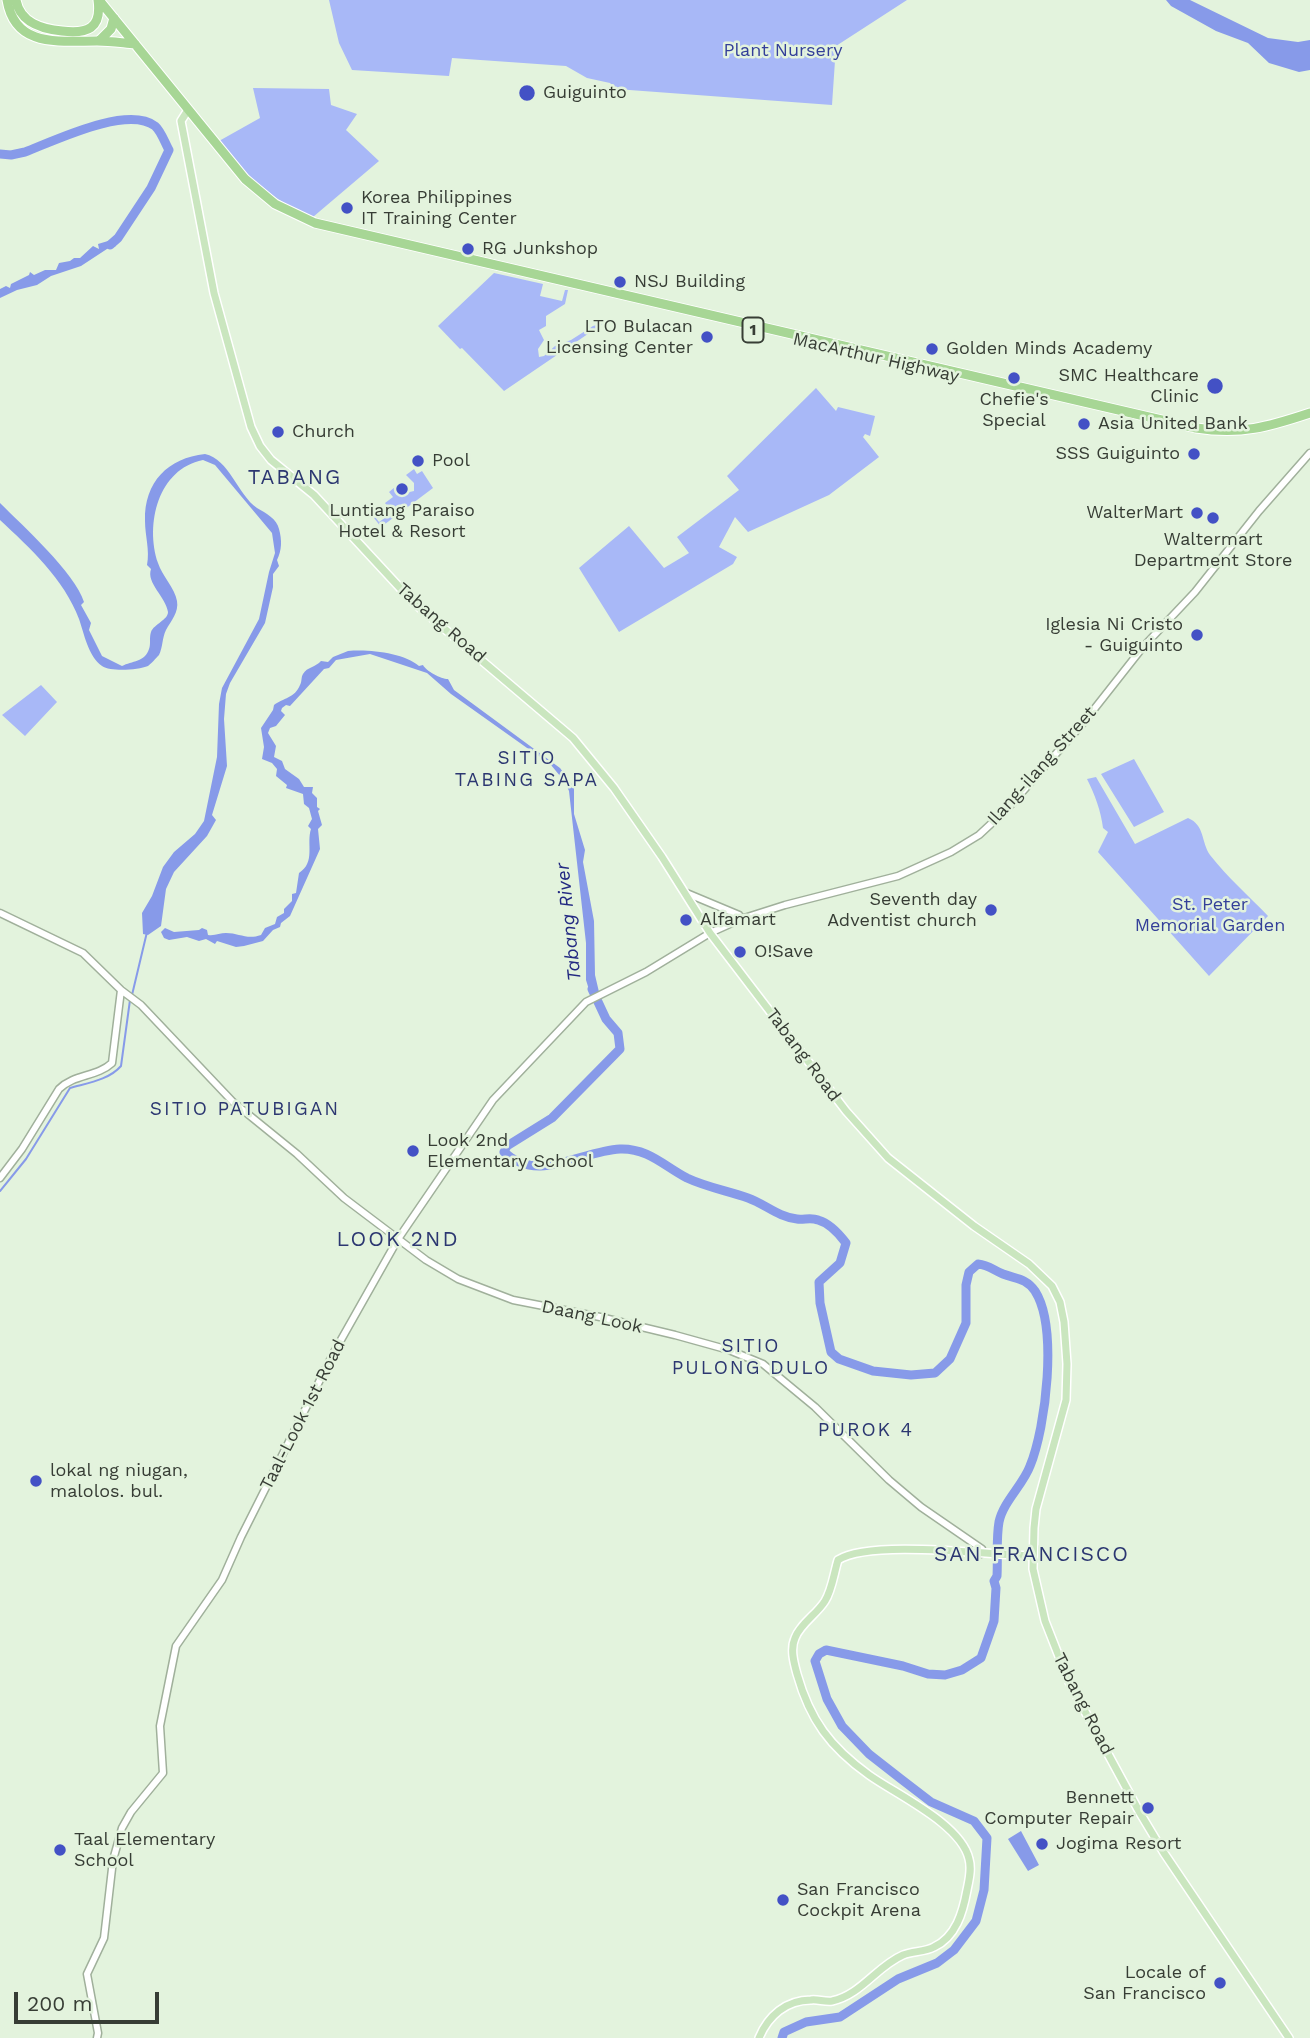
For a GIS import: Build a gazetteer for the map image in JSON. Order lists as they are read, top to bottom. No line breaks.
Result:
{"streets":{"highway":["1","MacArthur Highway"],"main road":["Tabang Road"],"street":["Ilang-ilang Street","Daang Look","Taal-Look 1st Road"]},"crossings":[["MacArthur Highway","Tabang Road"],["Tabang Road","Taal-Look 1st Road"],["Ilang-ilang Street","Taal-Look 1st Road"],["Daang Look","Taal-Look 1st Road"]],"districts":["TABANG","SITIO TABING SAPA","SITIO PATUBIGAN","LOOK 2ND","SITIO PULONG DULO","PUROK 4","SAN FRANCISCO"],"water":["Tabang River"],"parks":["Plant Nursery","St. Peter Memorial Garden"],"places":["Guiguinto","Korea Philippines IT Training Center","RG Junkshop","NSJ Building","LTO Bulacan Licensing Center","Golden Minds Academy","Chefie's Special","SMC Healthcare Clinic","Asia United Bank","Church","SSS Guiguinto","Pool","Luntiang Paraiso Hotel & Resort","WalterMart","Waltermart Department Store","Iglesia Ni Cristo - Guiguinto","Seventh day Adventist church","Alfamart","O!Save","Look 2nd Elementary School","lokal ng niugan, malolos. bul.","Bennett Computer Repair","Jogima Resort","Taal Elementary School","San Francisco Cockpit Arena","Locale of San Francisco"],"scale_bar":"200 m"}
